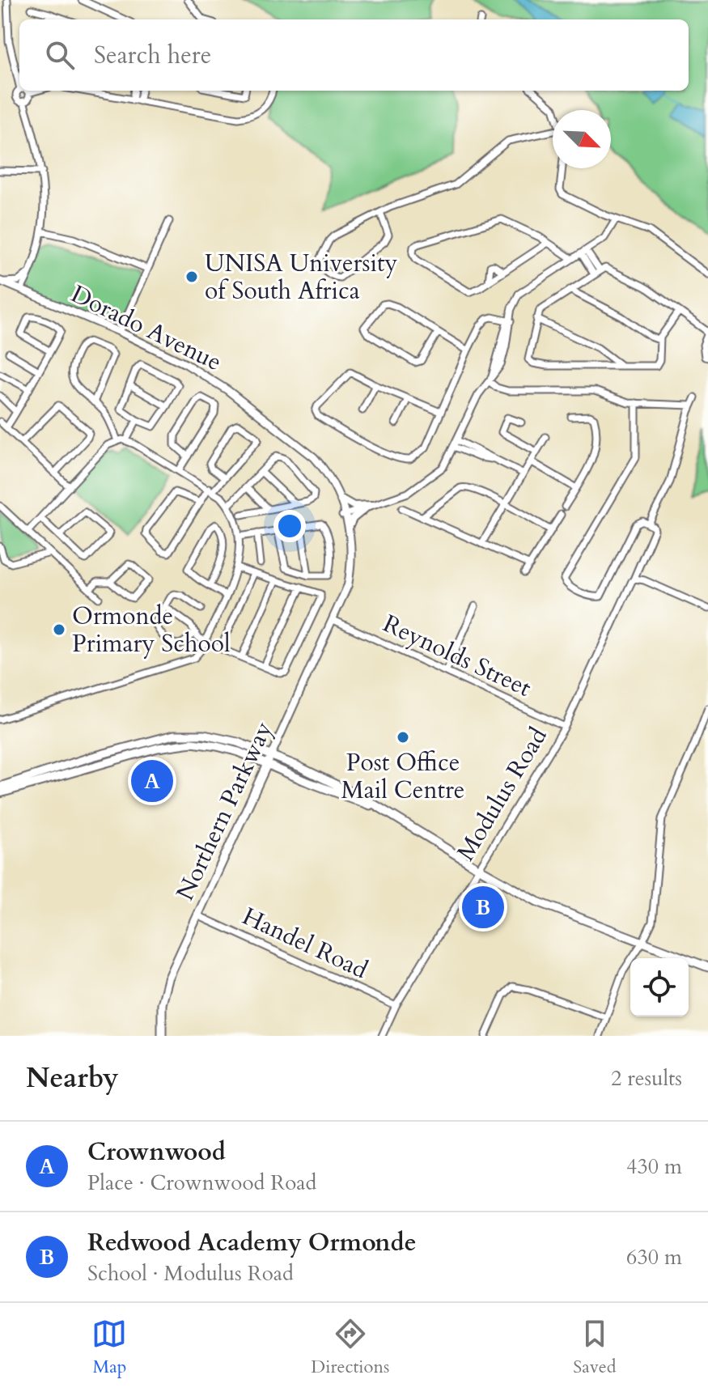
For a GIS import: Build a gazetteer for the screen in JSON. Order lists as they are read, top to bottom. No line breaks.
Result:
{"streets":{"main road":["Northern Parkway"],"street":["Dorado Avenue","Reynolds Street","Modulus Road","Handel Road"]},"crossings":[["Dorado Avenue","Northern Parkway"],["Reynolds Street","Modulus Road"],["Reynolds Street","Northern Parkway"],["Modulus Road","Handel Road"],["Northern Parkway","Handel Road"]],"places":["UNISA University of South Africa","Ormonde Primary School","Post Office Mail Centre"],"north":"bottom right","page":{"search":"Search here","pins":["A","B"],"heading":["Nearby","2 results"],"list":[{"mark":"A","name":"Crownwood","note":"Place · Crownwood Road","value":"430 m"},{"mark":"B","name":"Redwood Academy Ormonde","note":"School · Modulus Road","value":"630 m"}],"nav":["Map","Directions","Saved"]}}
